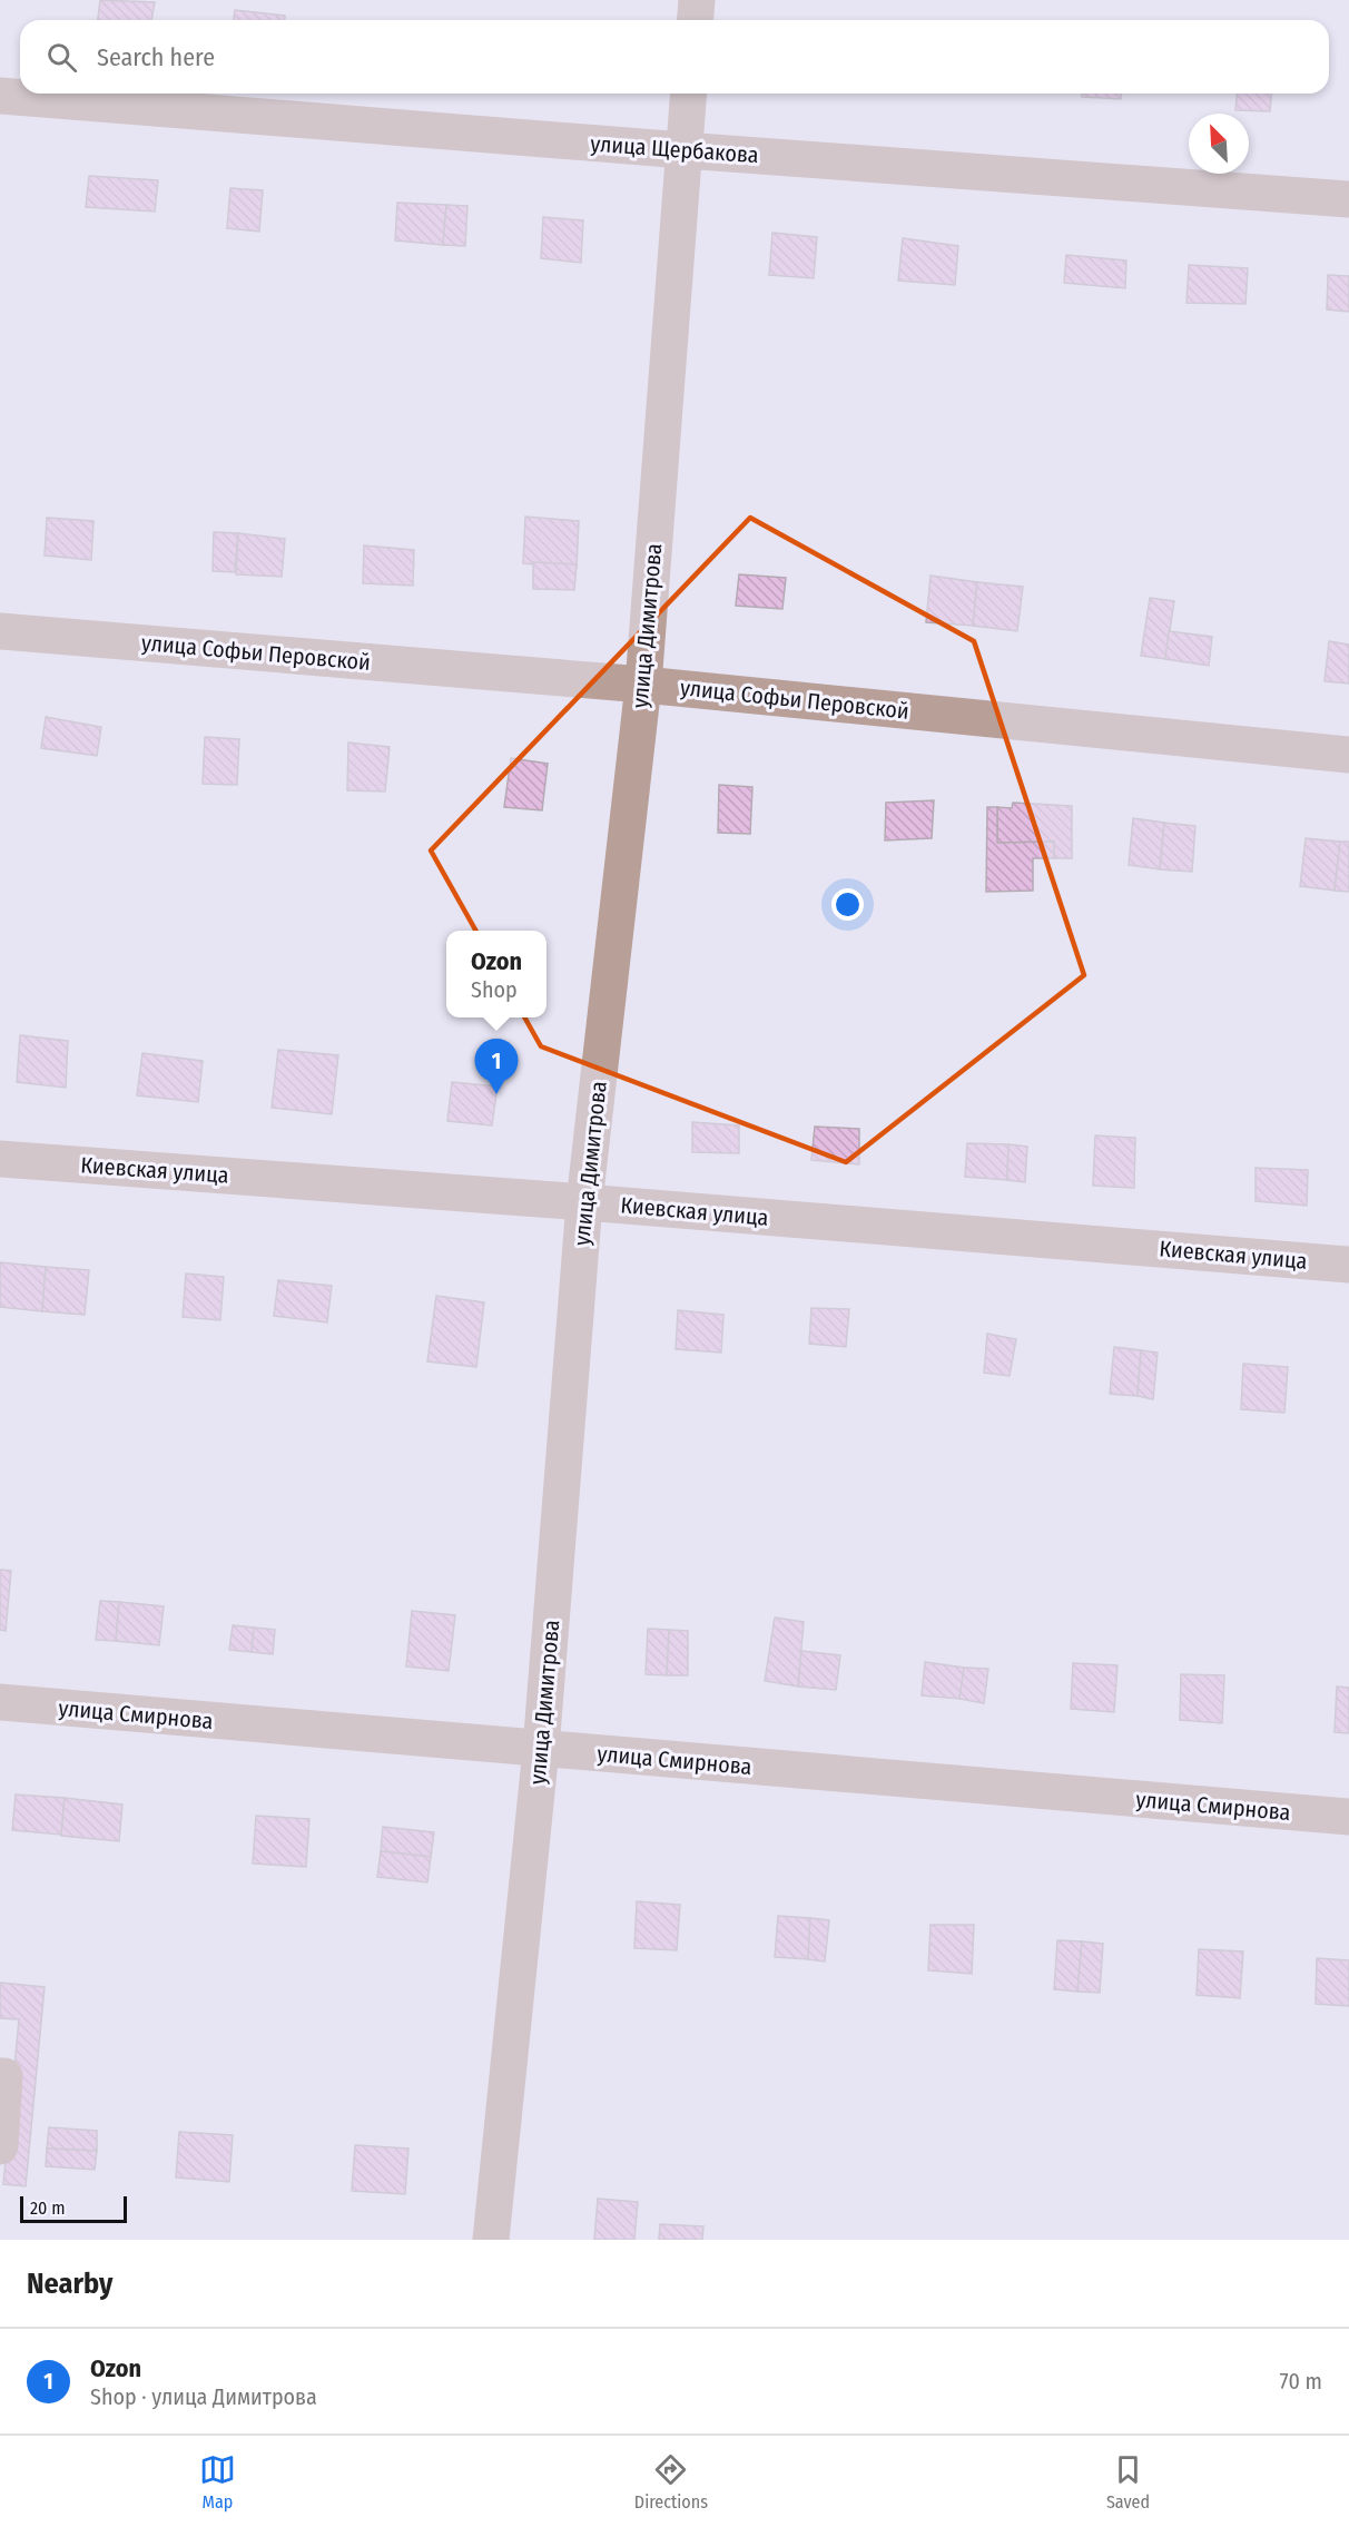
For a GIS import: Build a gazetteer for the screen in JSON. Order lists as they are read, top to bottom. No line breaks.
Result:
{"streets":{"street":["улица Щербакова","улица Димитрова","улица Софьи Перовской","Киевская улица","улица Смирнова"]},"crossings":[["улица Щербакова","улица Димитрова"],["улица Димитрова","улица Софьи Перовской"],["улица Димитрова","Киевская улица"],["улица Димитрова","улица Смирнова"]],"scale_bar":"20 m","north":"top left","page":{"search":"Search here","popup":["Ozon","Shop"],"pins":"1","scale":"20 m","heading":"Nearby","list":[{"mark":"1","name":"Ozon","note":"Shop · улица Димитрова","value":"70 m"}],"nav":["Map","Directions","Saved"]}}
